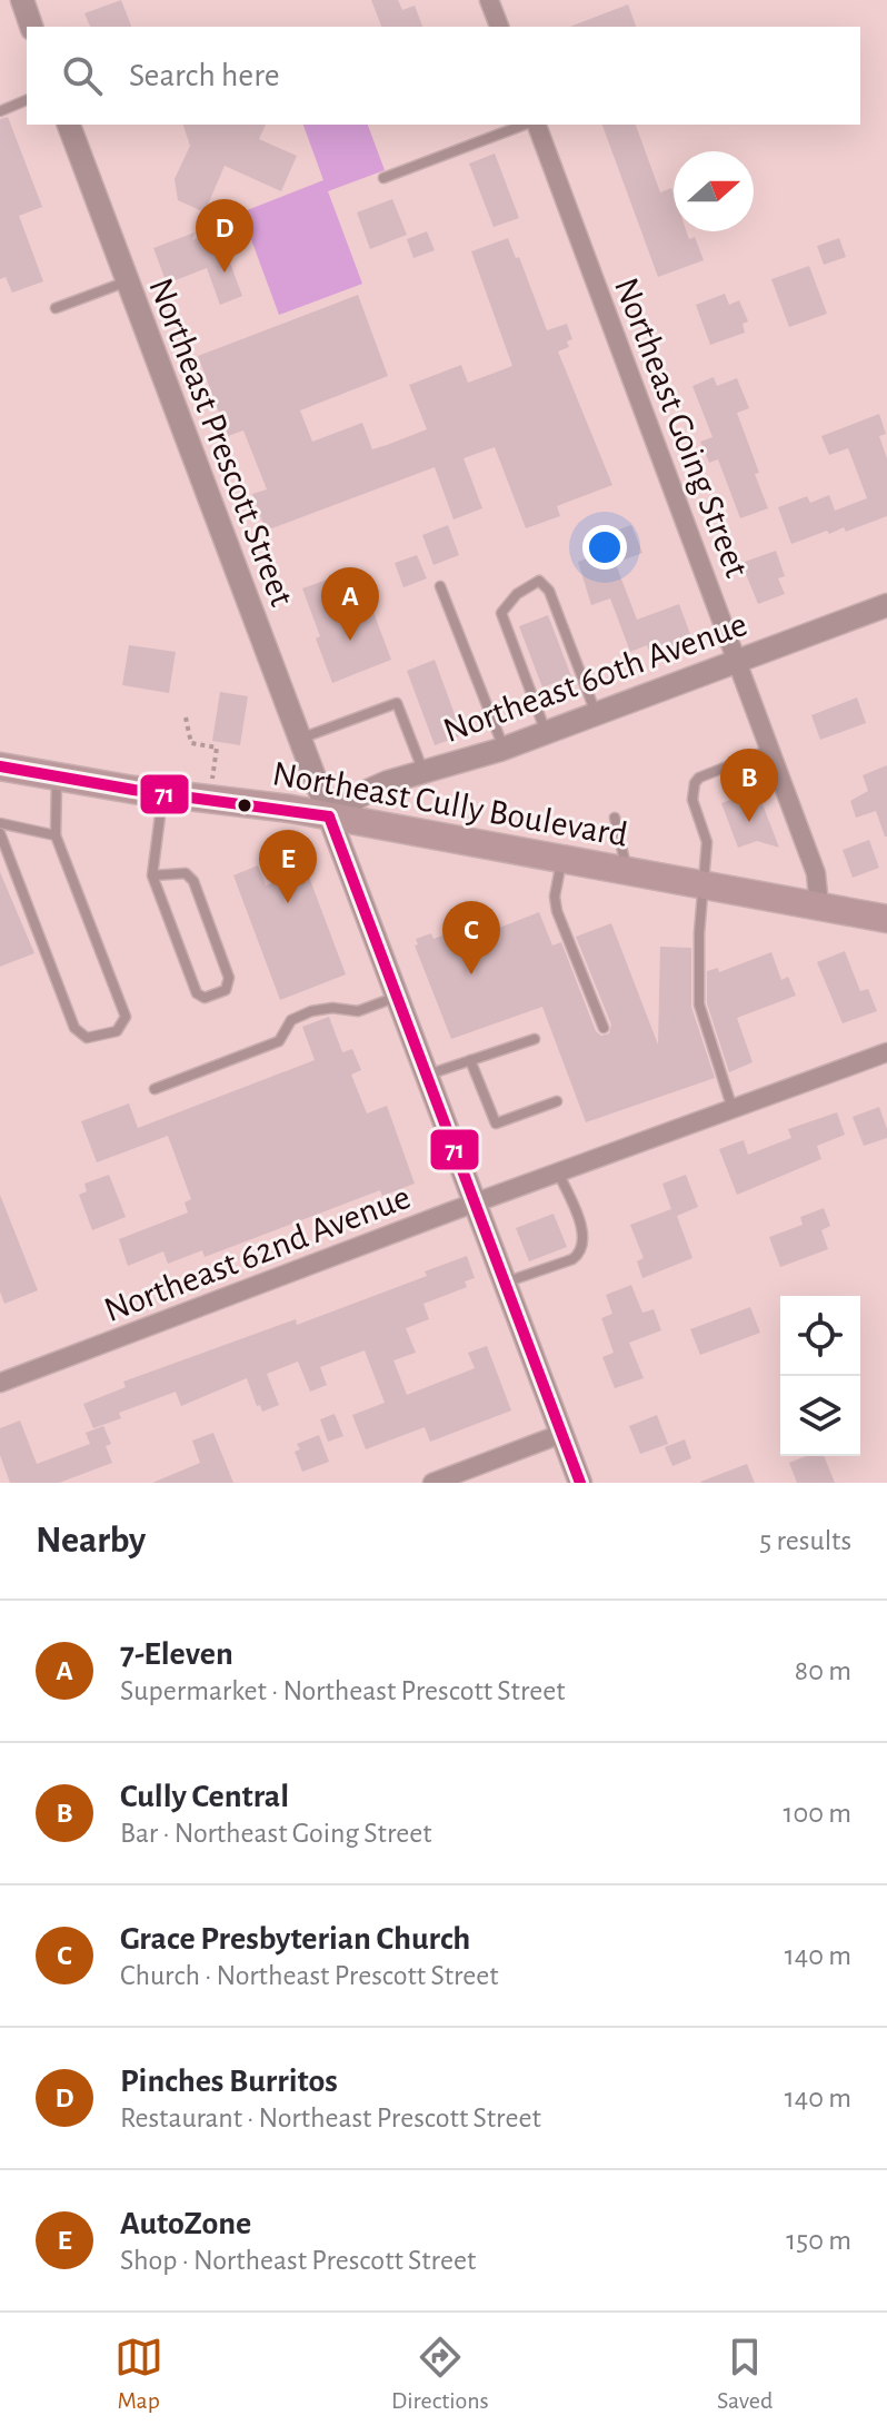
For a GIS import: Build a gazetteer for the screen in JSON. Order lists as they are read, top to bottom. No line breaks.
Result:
{"streets":{"main road":["Northeast Cully Boulevard"],"street":["Northeast Going Street","Northeast Prescott Street","Northeast 60th Avenue","Northeast 62nd Avenue"]},"crossings":[["Northeast Going Street","Northeast 60th Avenue"],["Northeast Going Street","Northeast Cully Boulevard"],["Northeast Prescott Street","Northeast 60th Avenue"],["Northeast Prescott Street","Northeast Cully Boulevard"],["Northeast Prescott Street","Northeast 62nd Avenue"],["Northeast 60th Avenue","Northeast Cully Boulevard"]],"lines":["transit line 71"],"north":"right","page":{"search":"Search here","pins":["D","A","B","E","C"],"heading":["Nearby","5 results"],"list":[{"mark":"A","name":"7-Eleven","note":"Supermarket · Northeast Prescott Street","value":"80 m"},{"mark":"B","name":"Cully Central","note":"Bar · Northeast Going Street","value":"100 m"},{"mark":"C","name":"Grace Presbyterian Church","note":"Church · Northeast Prescott Street","value":"140 m"},{"mark":"D","name":"Pinches Burritos","note":"Restaurant · Northeast Prescott Street","value":"140 m"},{"mark":"E","name":"AutoZone","note":"Shop · Northeast Prescott Street","value":"150 m"}],"nav":["Map","Directions","Saved"]}}
